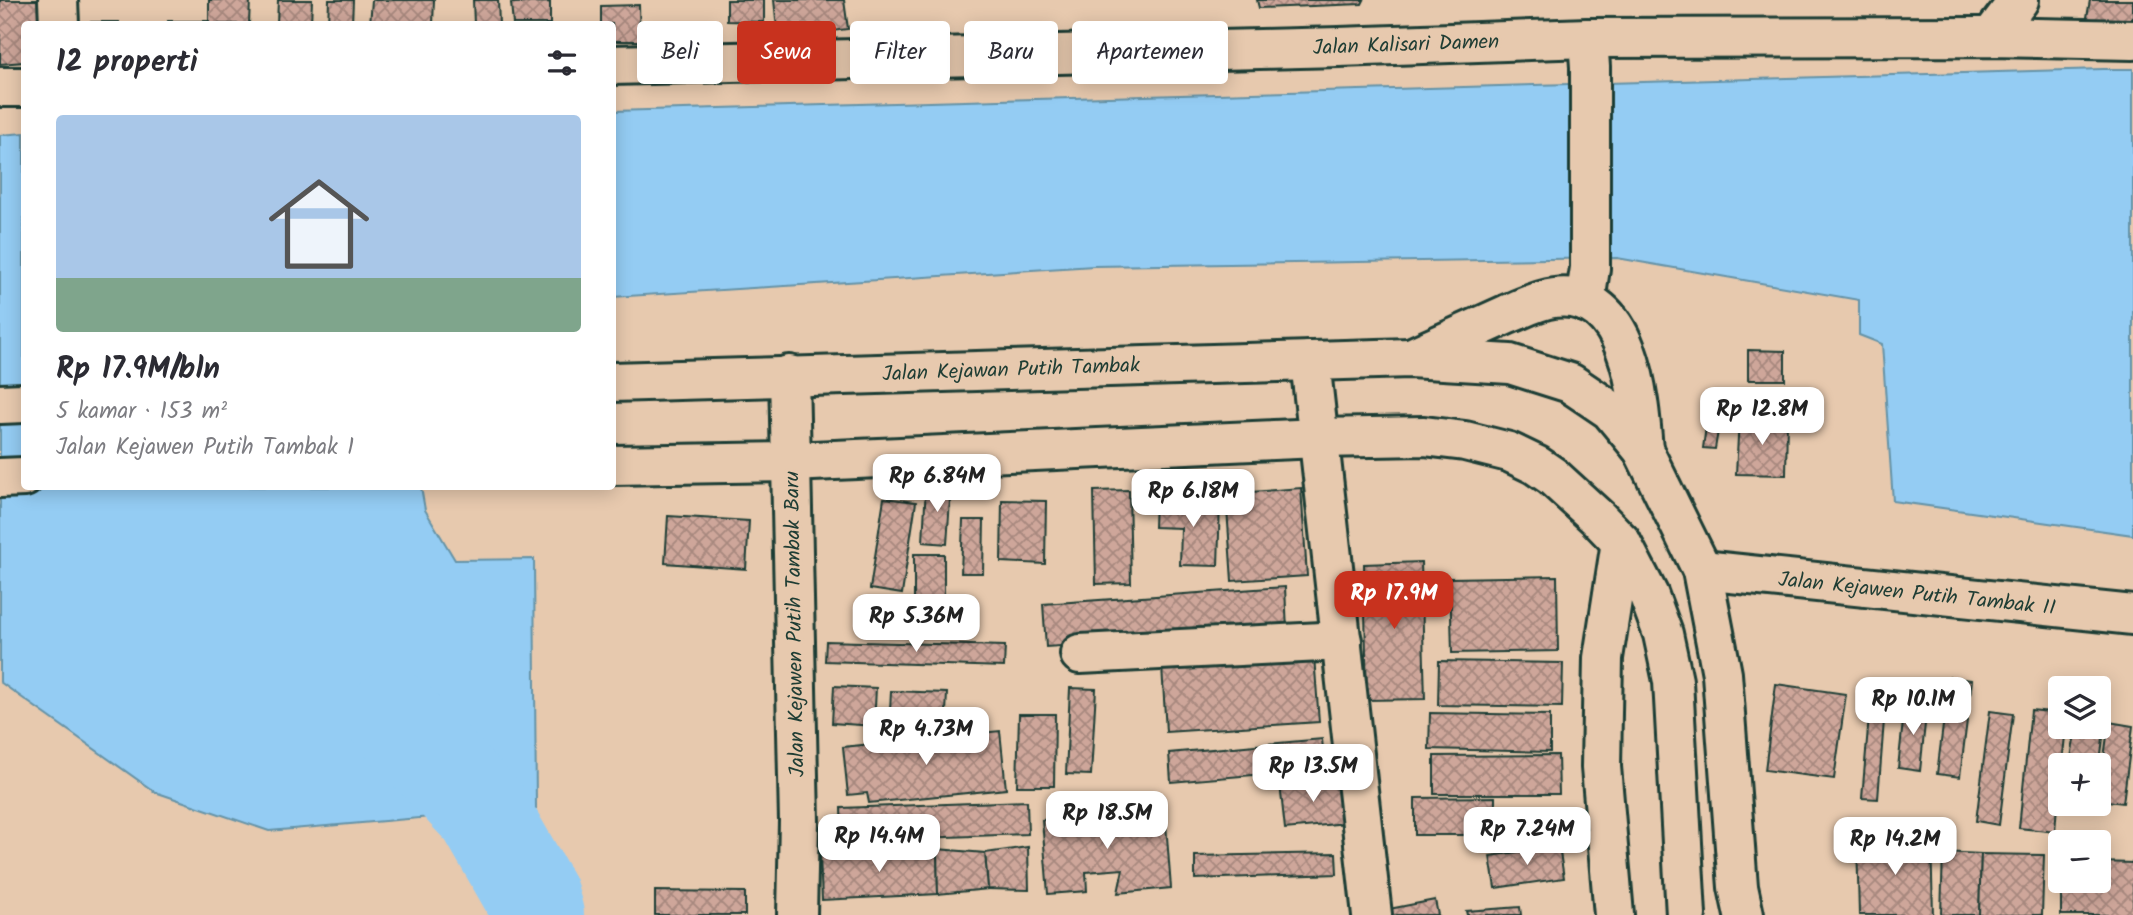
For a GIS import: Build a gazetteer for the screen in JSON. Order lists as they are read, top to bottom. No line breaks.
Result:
{"streets":{"street":["Jalan Kalisari Damen","Jalan Kejawan Putih Tambak","Jalan Kejawen Putih Tambak II","Jalan Kejawen Putih Tambak Baru"]},"crossings":[["Jalan Kejawan Putih Tambak","Jalan Kejawen Putih Tambak II"],["Jalan Kejawan Putih Tambak","Jalan Kejawen Putih Tambak Baru"]],"page":{"chip":["Beli","Sewa","Filter","Baru","Apartemen"],"heading":"12 properti","list":[{"name":"Rp 17.9M/bln","note":"5 kamar · 153 m² · Jalan Kejawen Putih Tambak 1"}],"price":["Rp 12.8M","Rp 6.84M","Rp 6.18M","Rp 17.9M","Rp 5.36M","Rp 10.1M","Rp 4.73M","Rp 13.5M","Rp 18.5M","Rp 7.24M","Rp 14.4M","Rp 14.2M"],"map_buttons":["+","−"]}}
